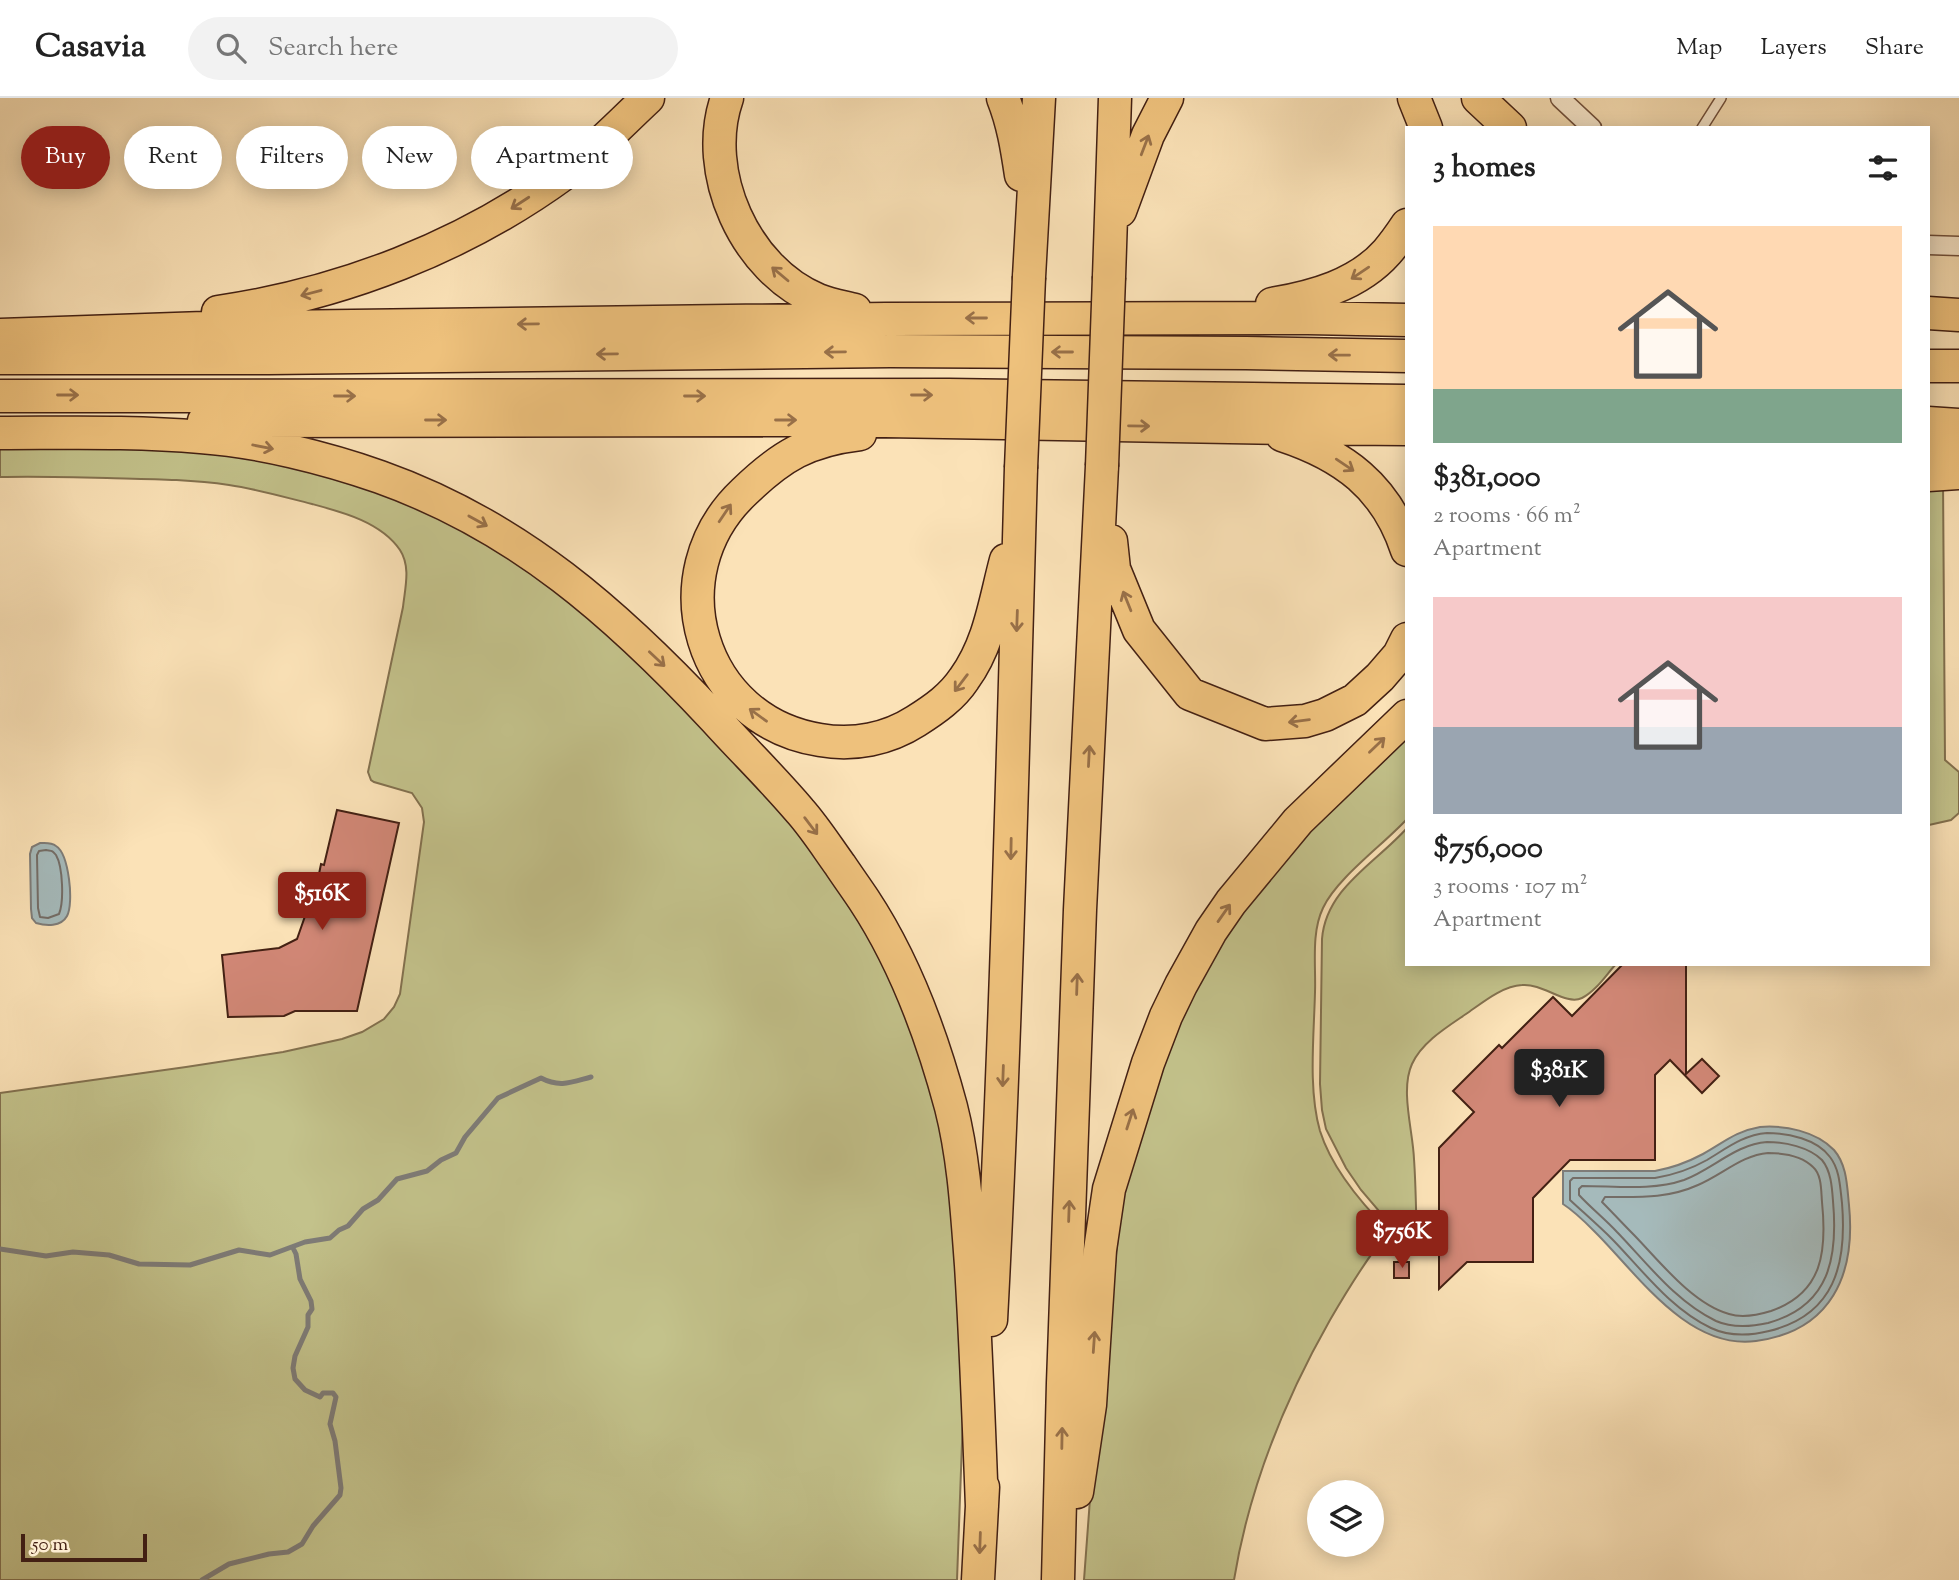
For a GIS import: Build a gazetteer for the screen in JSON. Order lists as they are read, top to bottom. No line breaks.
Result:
{"scale_bar":"50 m","page":{"header":"Casavia","search":"Search here","nav":["Map","Layers","Share"],"chip":["Buy","Rent","Filters","New","Apartment"],"heading":"3 homes","list":[{"name":"$381,000","note":"2 rooms · 66 m² · Apartment"},{"name":"$756,000","note":"3 rooms · 107 m² · Apartment"}],"price":["$516K","$381K","$756K"],"scale":"50 m"}}
